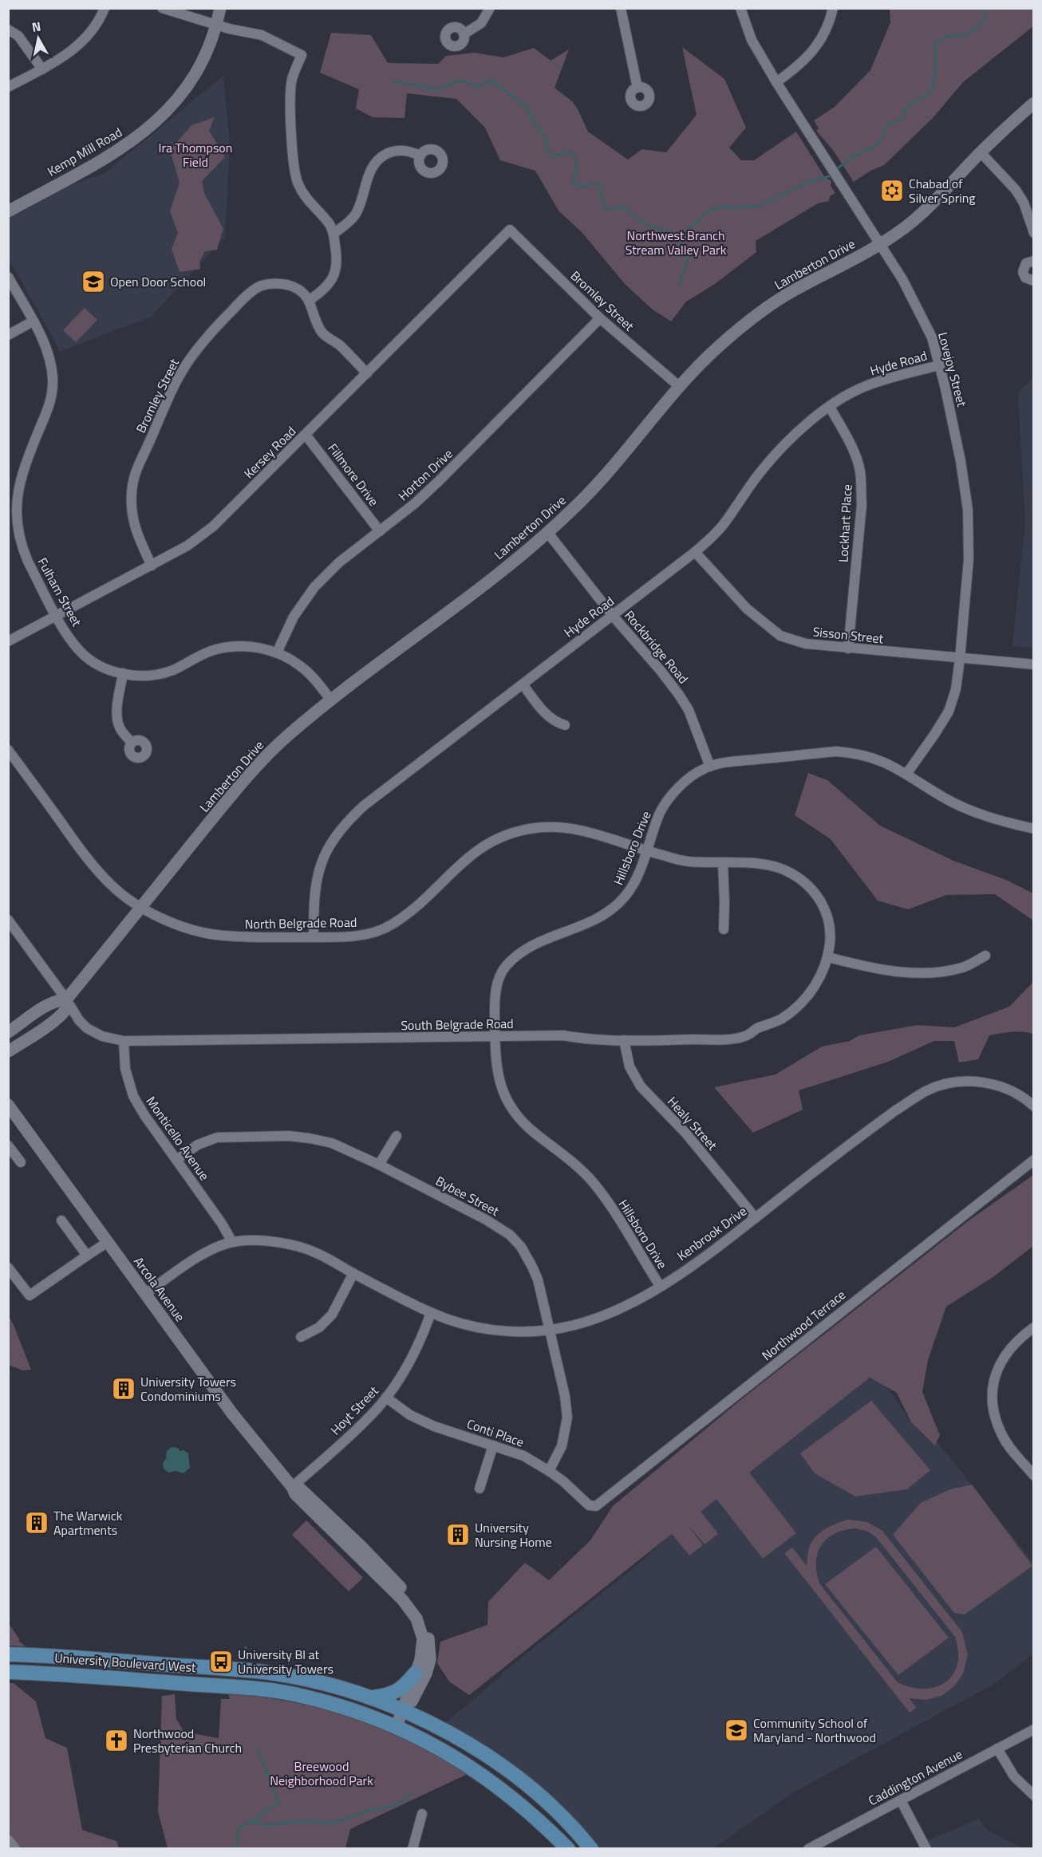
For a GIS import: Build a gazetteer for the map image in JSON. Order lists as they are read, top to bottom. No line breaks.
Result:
{"streets":{"main road":["University Boulevard West"],"street":["Kemp Mill Road","Lamberton Drive","Bromley Street","Hyde Road","Lovejoy Street","Kersey Road","Fillmore Drive","Horton Drive","Lockhart Place","Fulham Street","Sisson Street","Rockbridge Road","Hillsboro Drive","North Belgrade Road","South Belgrade Road","Healy Street","Monticello Avenue","Bybee Street","Kenbrook Drive","Arcola Avenue","Northwood Terrace","Hoyt Street","Conti Place","Caddington Avenue"]},"crossings":[["Lamberton Drive","Bromley Street"],["Lamberton Drive","Lovejoy Street"],["Lamberton Drive","Fulham Street"],["Lamberton Drive","Rockbridge Road"],["Lamberton Drive","North Belgrade Road"],["Lamberton Drive","South Belgrade Road"],["Bromley Street","Kersey Road"],["Bromley Street","Horton Drive"],["Hyde Road","Lovejoy Street"],["Hyde Road","Lockhart Place"],["Hyde Road","Sisson Street"],["Hyde Road","Rockbridge Road"],["Hyde Road","North Belgrade Road"],["Lovejoy Street","Sisson Street"],["Lovejoy Street","Hillsboro Drive"],["Kersey Road","Fillmore Drive"],["Kersey Road","Fulham Street"],["Fillmore Drive","Horton Drive"],["Horton Drive","Fulham Street"],["Lockhart Place","Sisson Street"],["Rockbridge Road","Hillsboro Drive"],["Hillsboro Drive","North Belgrade Road"],["Hillsboro Drive","South Belgrade Road"],["Hillsboro Drive","Kenbrook Drive"],["North Belgrade Road","South Belgrade Road"],["South Belgrade Road","Healy Street"],["South Belgrade Road","Monticello Avenue"],["Healy Street","Kenbrook Drive"],["Monticello Avenue","Bybee Street"],["Monticello Avenue","Kenbrook Drive"],["Bybee Street","Kenbrook Drive"],["Bybee Street","Conti Place"],["Kenbrook Drive","Arcola Avenue"],["Kenbrook Drive","Hoyt Street"],["Arcola Avenue","Hoyt Street"],["Arcola Avenue","University Boulevard West"],["Northwood Terrace","Conti Place"],["Hoyt Street","Conti Place"]],"parks":["Ira Thompson Field","Northwest Branch Stream Valley Park","Breewood Neighborhood Park"],"places":{"synagogue":["Chabad of Silver Spring"],"school or university":["Open Door School","Community School of Maryland - Northwood"],"building":["University Towers Condominiums","The Warwick Apartments","University Nursing Home"],"bus stop":["University Bl at University Towers"],"church":["Northwood Presbyterian Church"]},"north":"top"}
